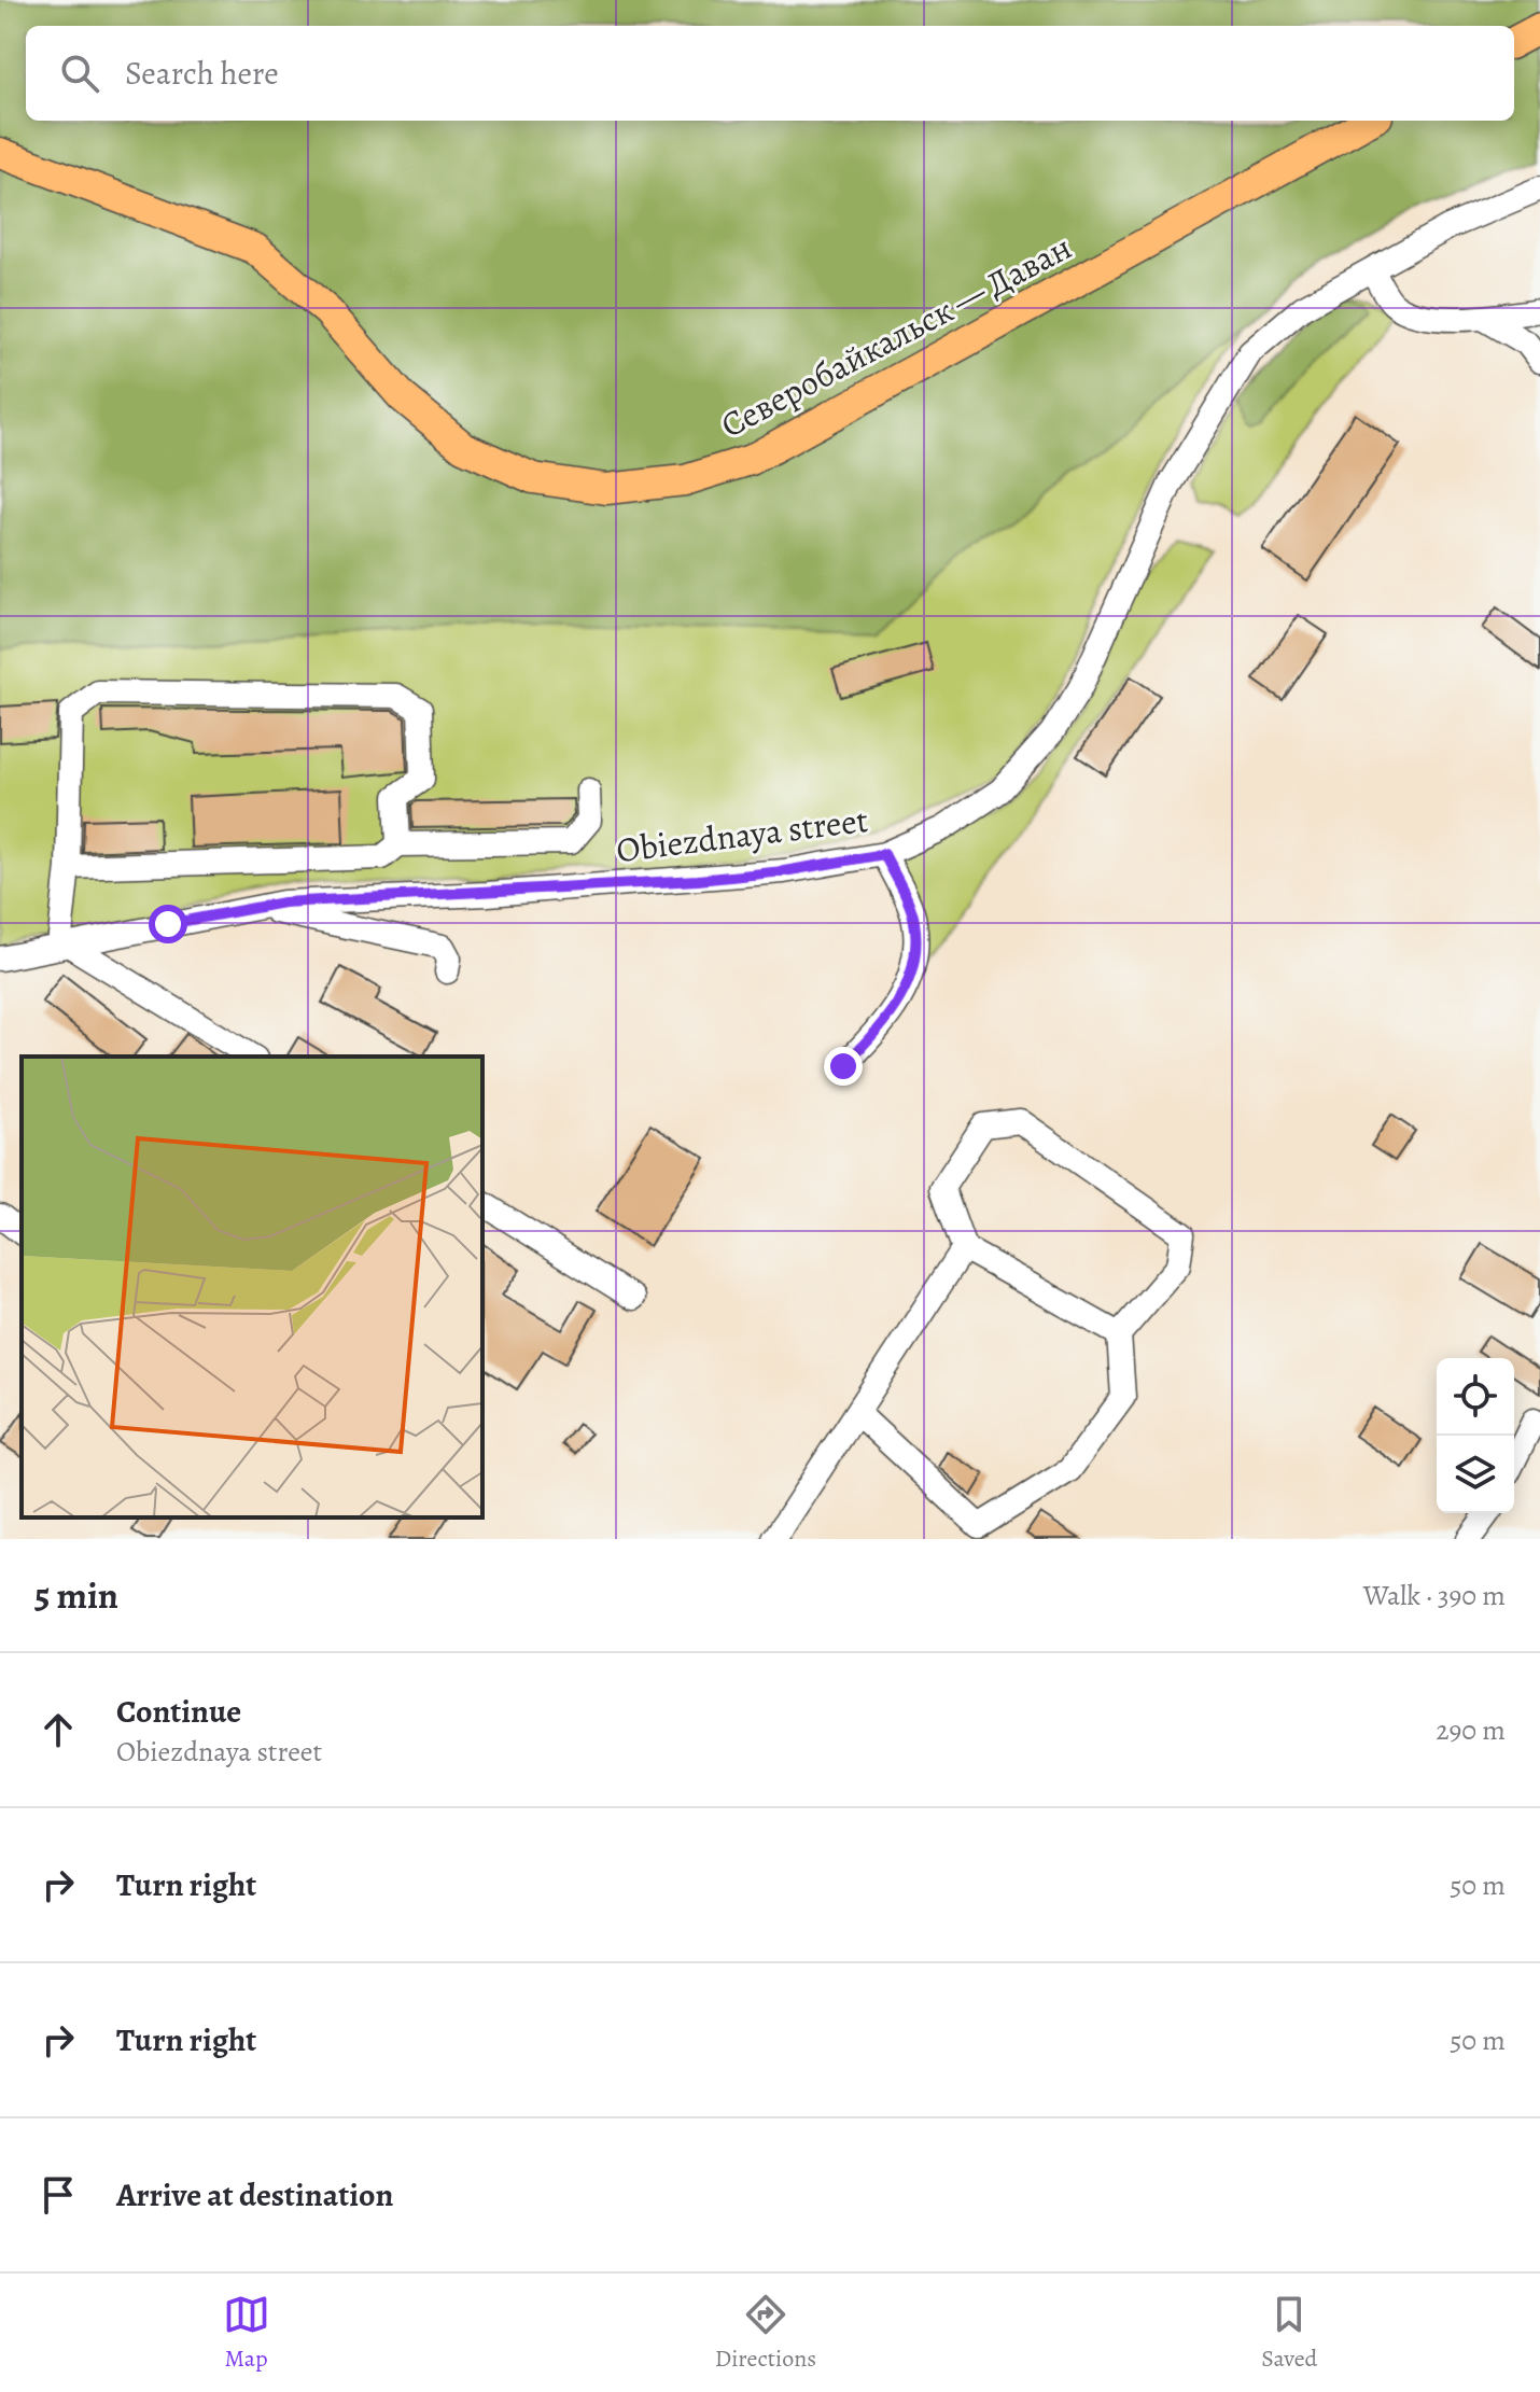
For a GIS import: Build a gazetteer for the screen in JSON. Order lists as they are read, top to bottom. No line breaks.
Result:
{"streets":{"main road":["Северобайкальск — Даван"],"street":["Obiezdnaya street"]},"page":{"search":"Search here","heading":["5 min","Walk · 390 m"],"list":[["Continue","Obiezdnaya street","290 m"],["Turn right","50 m"],["Turn right","50 m"],"Arrive at destination"],"nav":["Map","Directions","Saved"]}}
